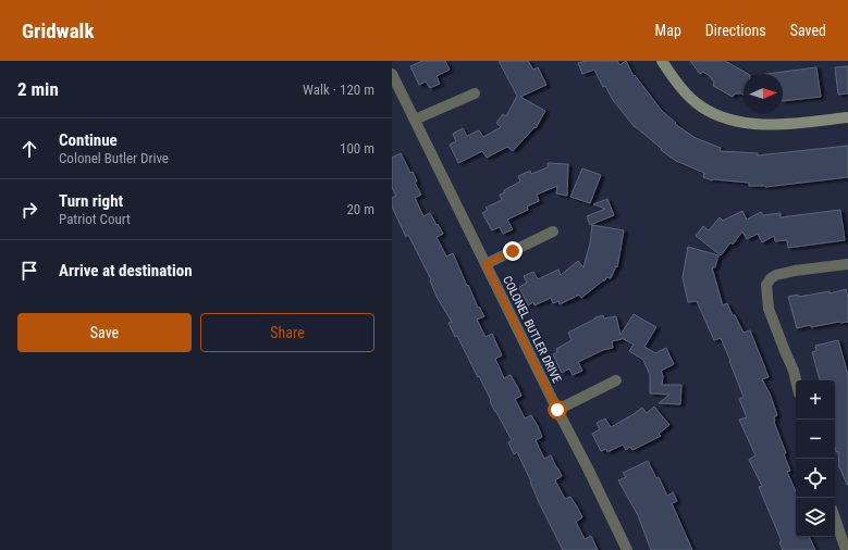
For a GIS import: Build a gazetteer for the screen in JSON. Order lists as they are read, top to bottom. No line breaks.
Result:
{"streets":{"street":["COLONEL BUTLER DRIVE"]},"north":"right","page":{"header":"Gridwalk","nav":["Map","Directions","Saved"],"heading":["2 min","Walk · 120 m"],"list":[["Continue","Colonel Butler Drive","100 m"],["Turn right","Patriot Court","20 m"],"Arrive at destination"],"buttons":["Save","Share"],"map_buttons":["+","−"]}}
